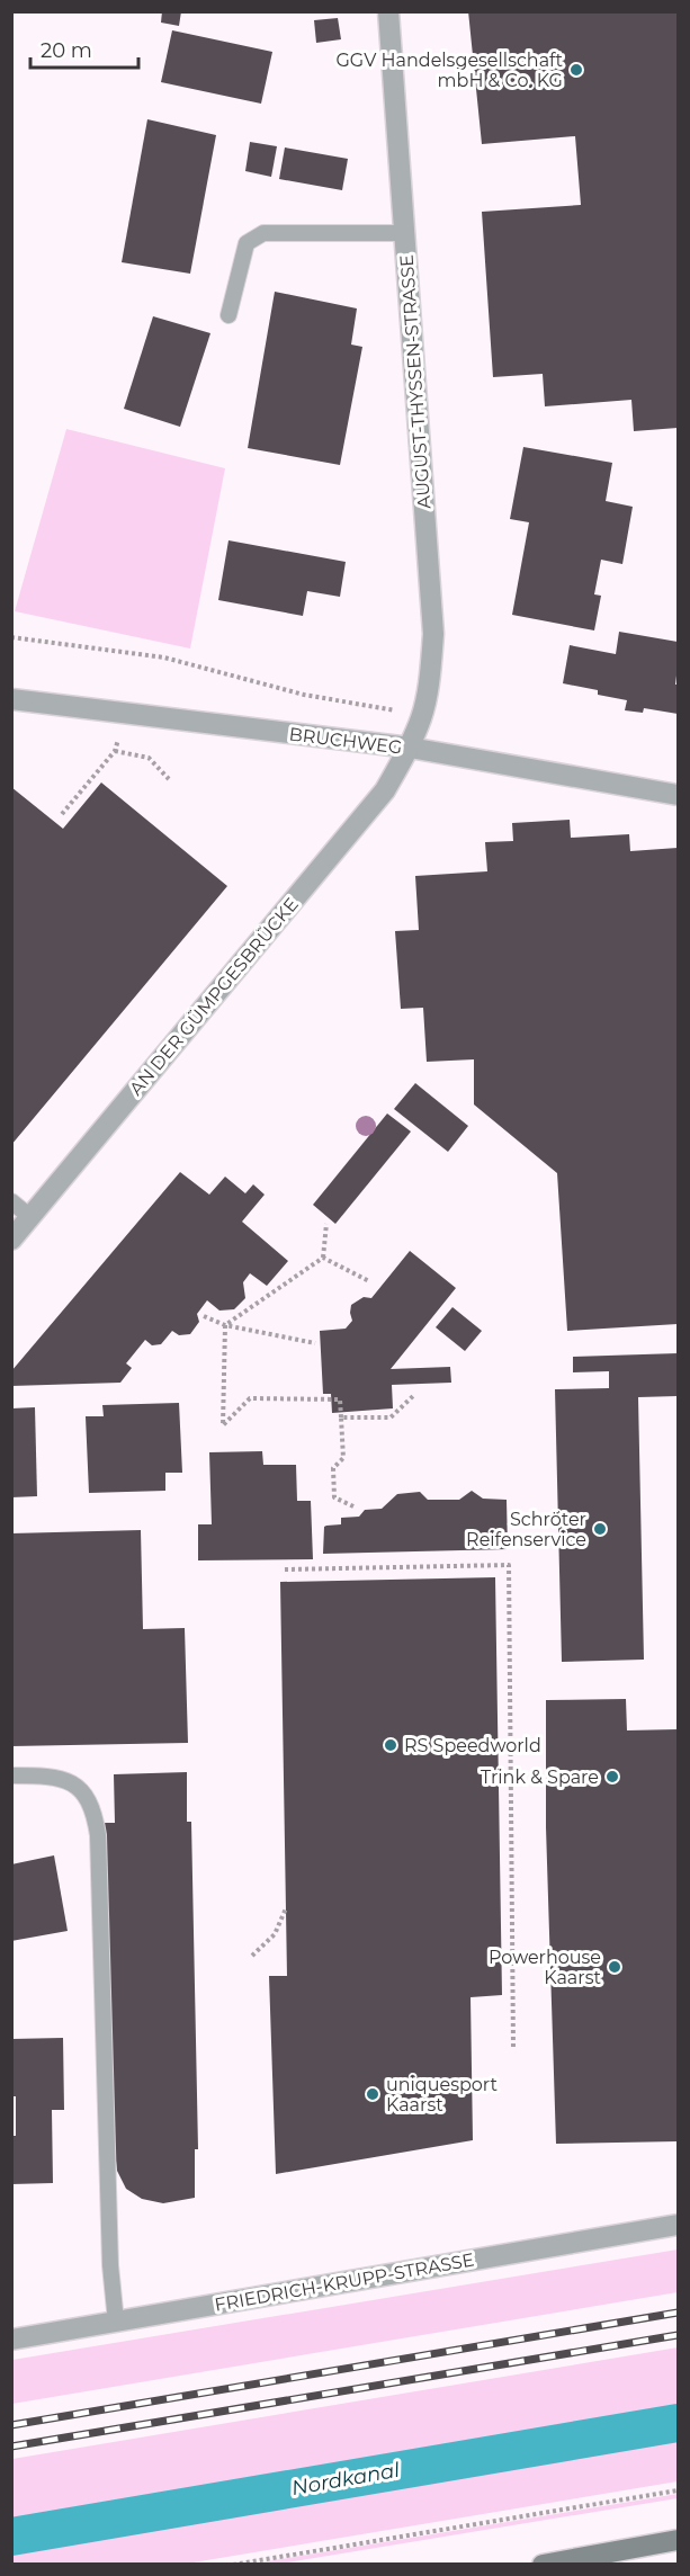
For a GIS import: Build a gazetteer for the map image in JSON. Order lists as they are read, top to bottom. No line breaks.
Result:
{"streets":{"street":["AUGUST-THYSSEN-STRASSE","BRUCHWEG","AN DER GÜMPGESBRÜCKE","FRIEDRICH-KRUPP-STRASSE"]},"crossings":[["AUGUST-THYSSEN-STRASSE","BRUCHWEG"],["AUGUST-THYSSEN-STRASSE","AN DER GÜMPGESBRÜCKE"],["BRUCHWEG","AN DER GÜMPGESBRÜCKE"]],"water":["Nordkanal"],"places":["GGV Handelsgesellschaft mbH & Co. KG","Schröter Reifenservice","RS Speedworld","Trink & Spare","Powerhouse Kaarst","uniquesport Kaarst"],"scale_bar":"20 m"}
